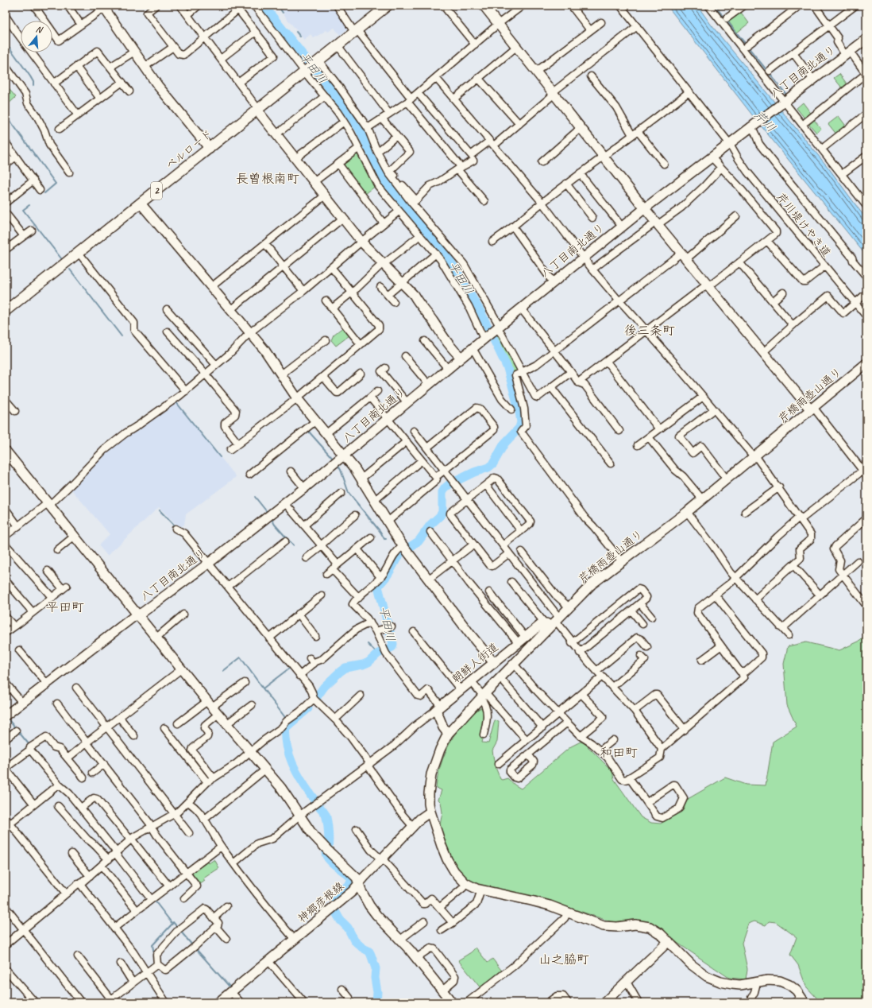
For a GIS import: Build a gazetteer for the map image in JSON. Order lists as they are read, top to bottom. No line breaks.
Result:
{"streets":{"main road":["ベルロード","2"],"street":["八丁目南北通り","芹川堤けやき道","芹橋雨壺山通り","朝鮮人街道","神郷彦根線"]},"crossings":[["八丁目南北通り","芹川堤けやき道"],["芹橋雨壺山通り","朝鮮人街道"],["芹橋雨壺山通り","神郷彦根線"]],"districts":["長曽根南町","後三条町","平田町","和田町","山之脇町"],"water":["平田川","芹川"],"north":"top"}
